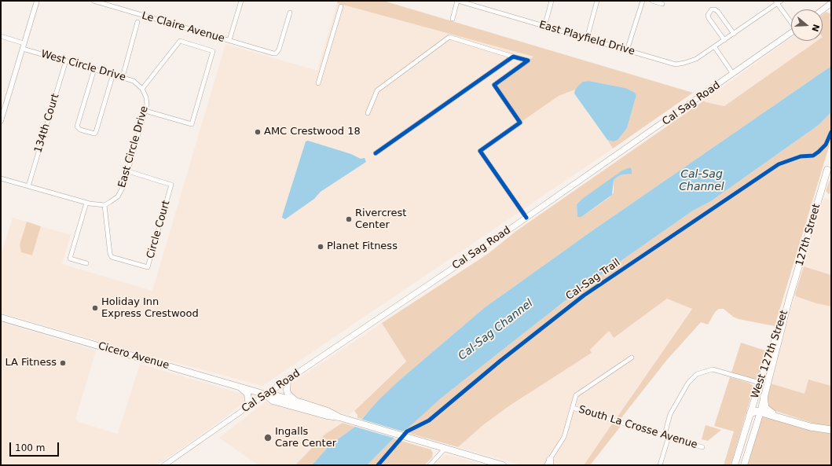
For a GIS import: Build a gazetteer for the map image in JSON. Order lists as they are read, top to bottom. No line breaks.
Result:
{"streets":{"main road":["Cal Sag Road","127th Street","West 127th Street","Cicero Avenue"],"street":["Le Claire Avenue","East Playfield Drive","West Circle Drive","134th Court","East Circle Drive","Circle Court","South La Crosse Avenue"],"cycle path":["Cal-Sag Trail"]},"crossings":[["West Circle Drive","134th Court"],["West Circle Drive","East Circle Drive"],["Cal Sag Road","Cicero Avenue"],["East Circle Drive","Circle Court"],["127th Street","West 127th Street"]],"water":["Cal-Sag Channel"],"places":["AMC Crestwood 18","Rivercrest Center","Planet Fitness","Holiday Inn Express Crestwood","LA Fitness","Ingalls Care Center"],"scale_bar":"100 m","north":"right"}
